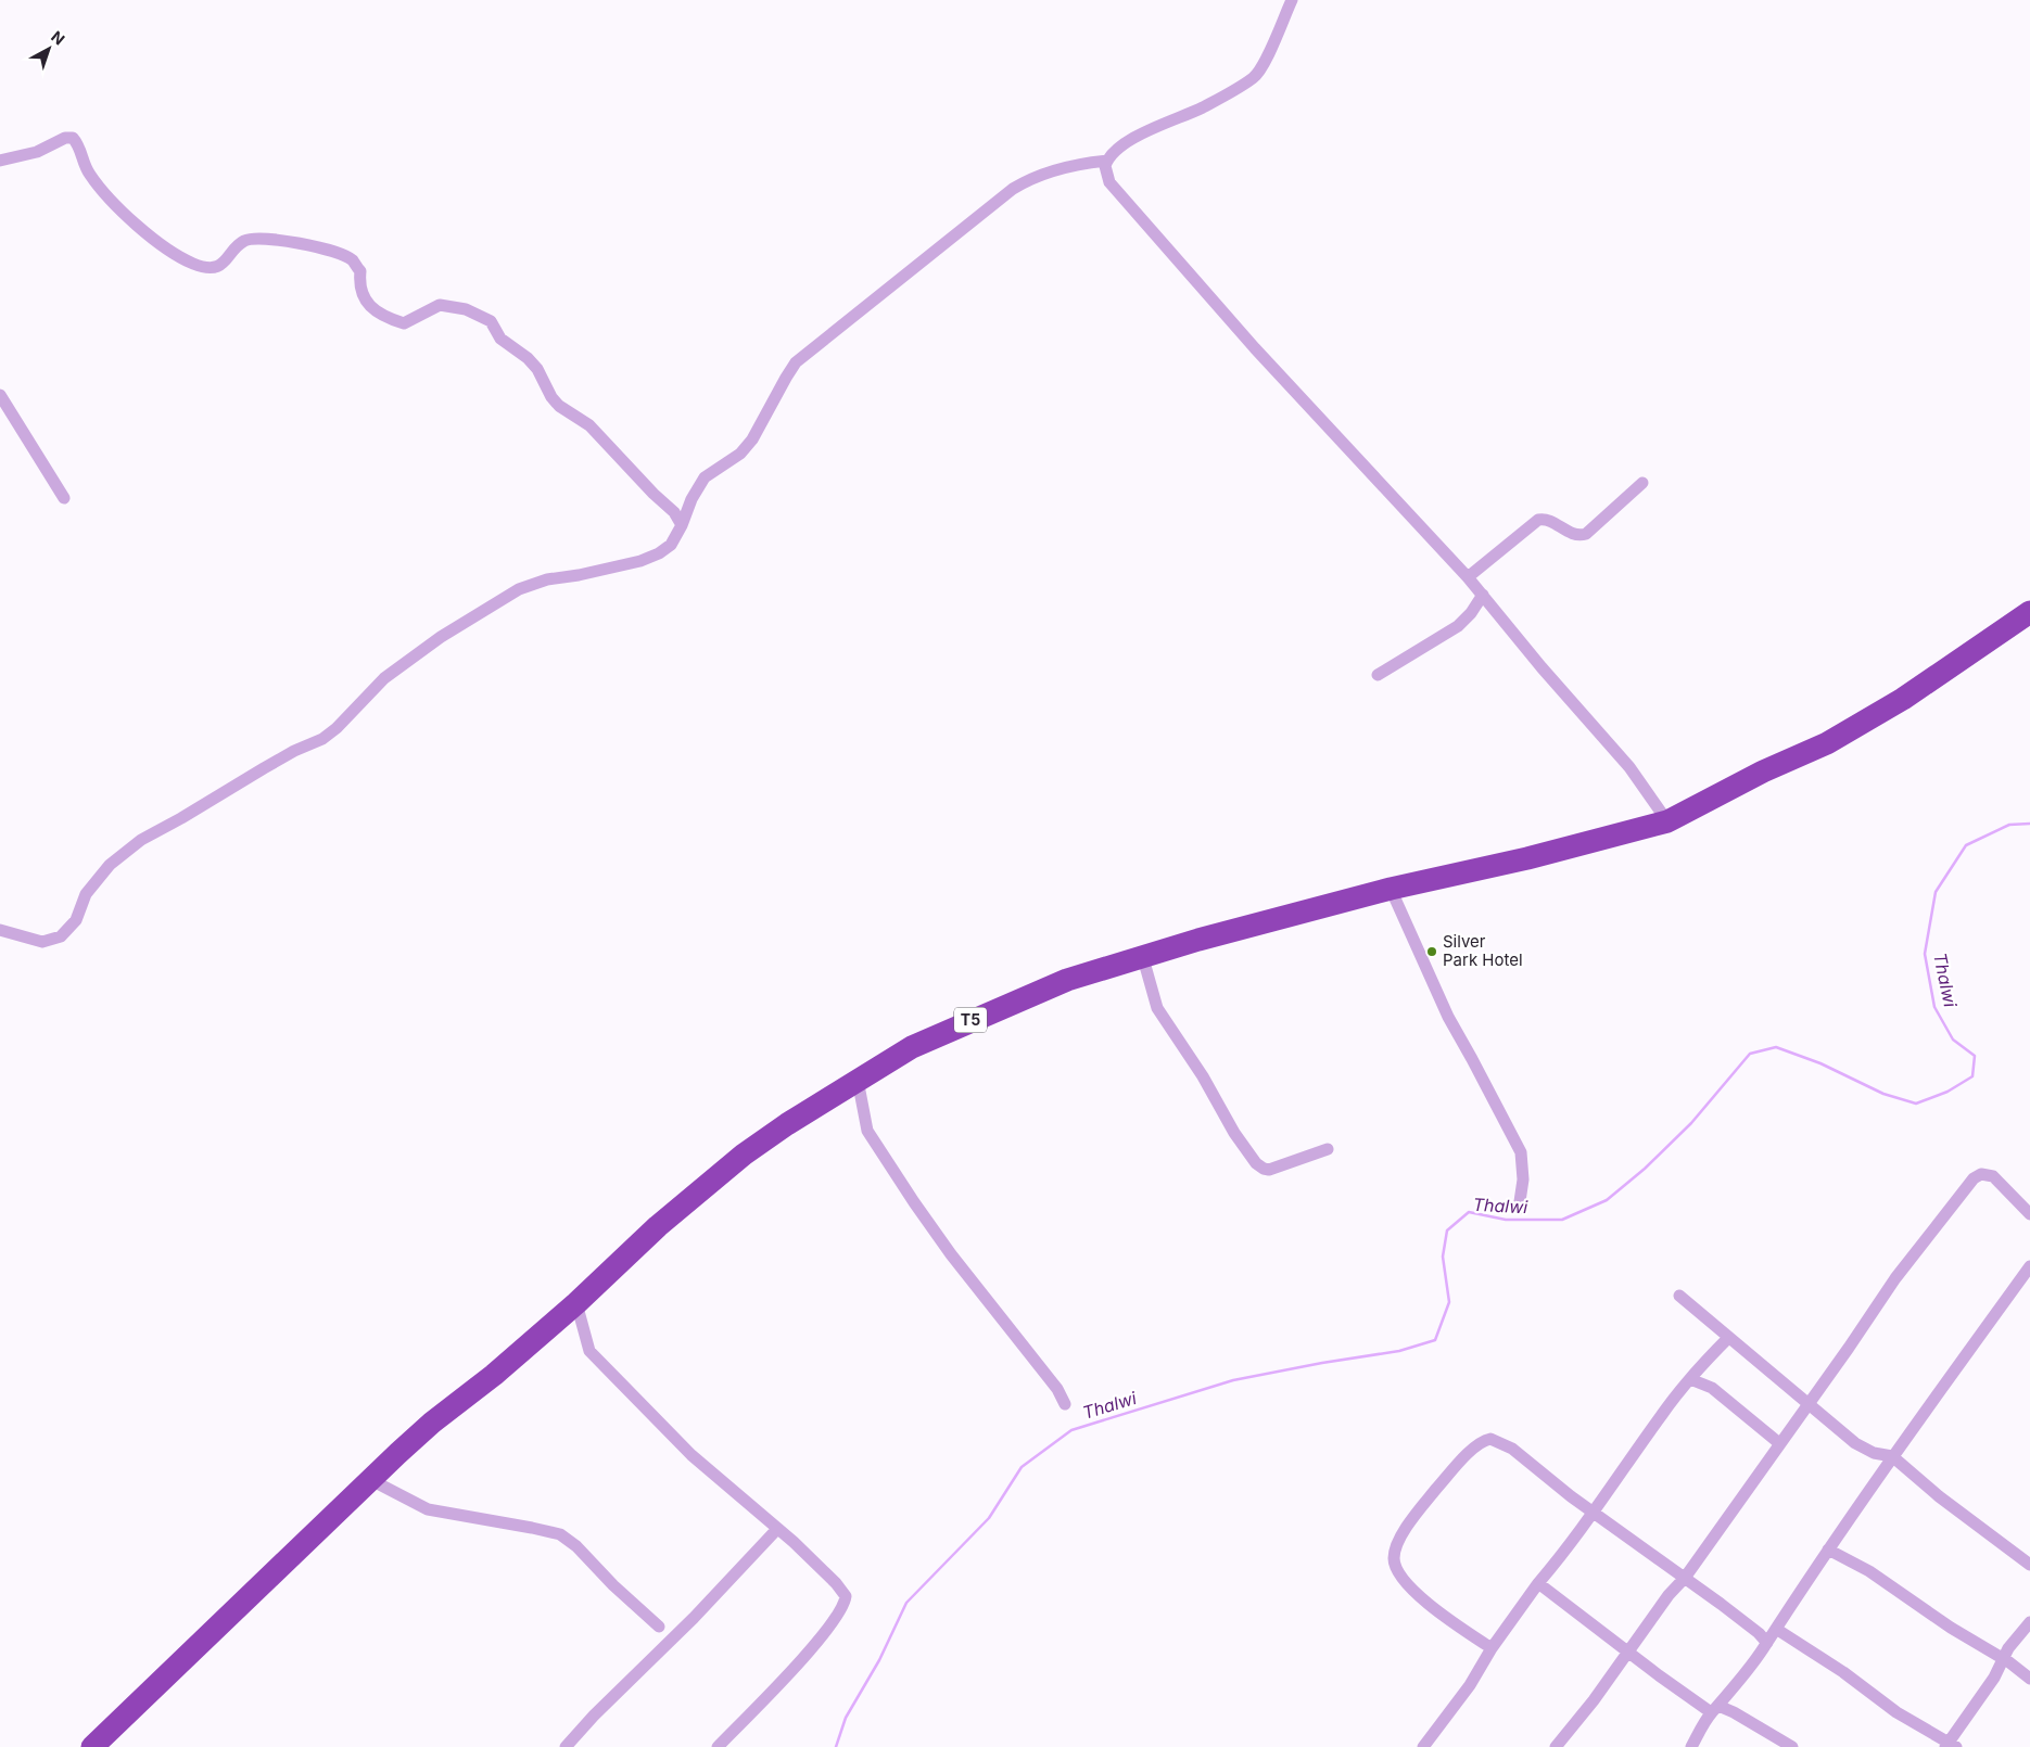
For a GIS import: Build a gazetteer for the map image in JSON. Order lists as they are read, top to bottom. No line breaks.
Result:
{"streets":{"highway":["T5"]},"water":["Thalwi"],"places":["Silver Park Hotel"],"north":"top right"}
